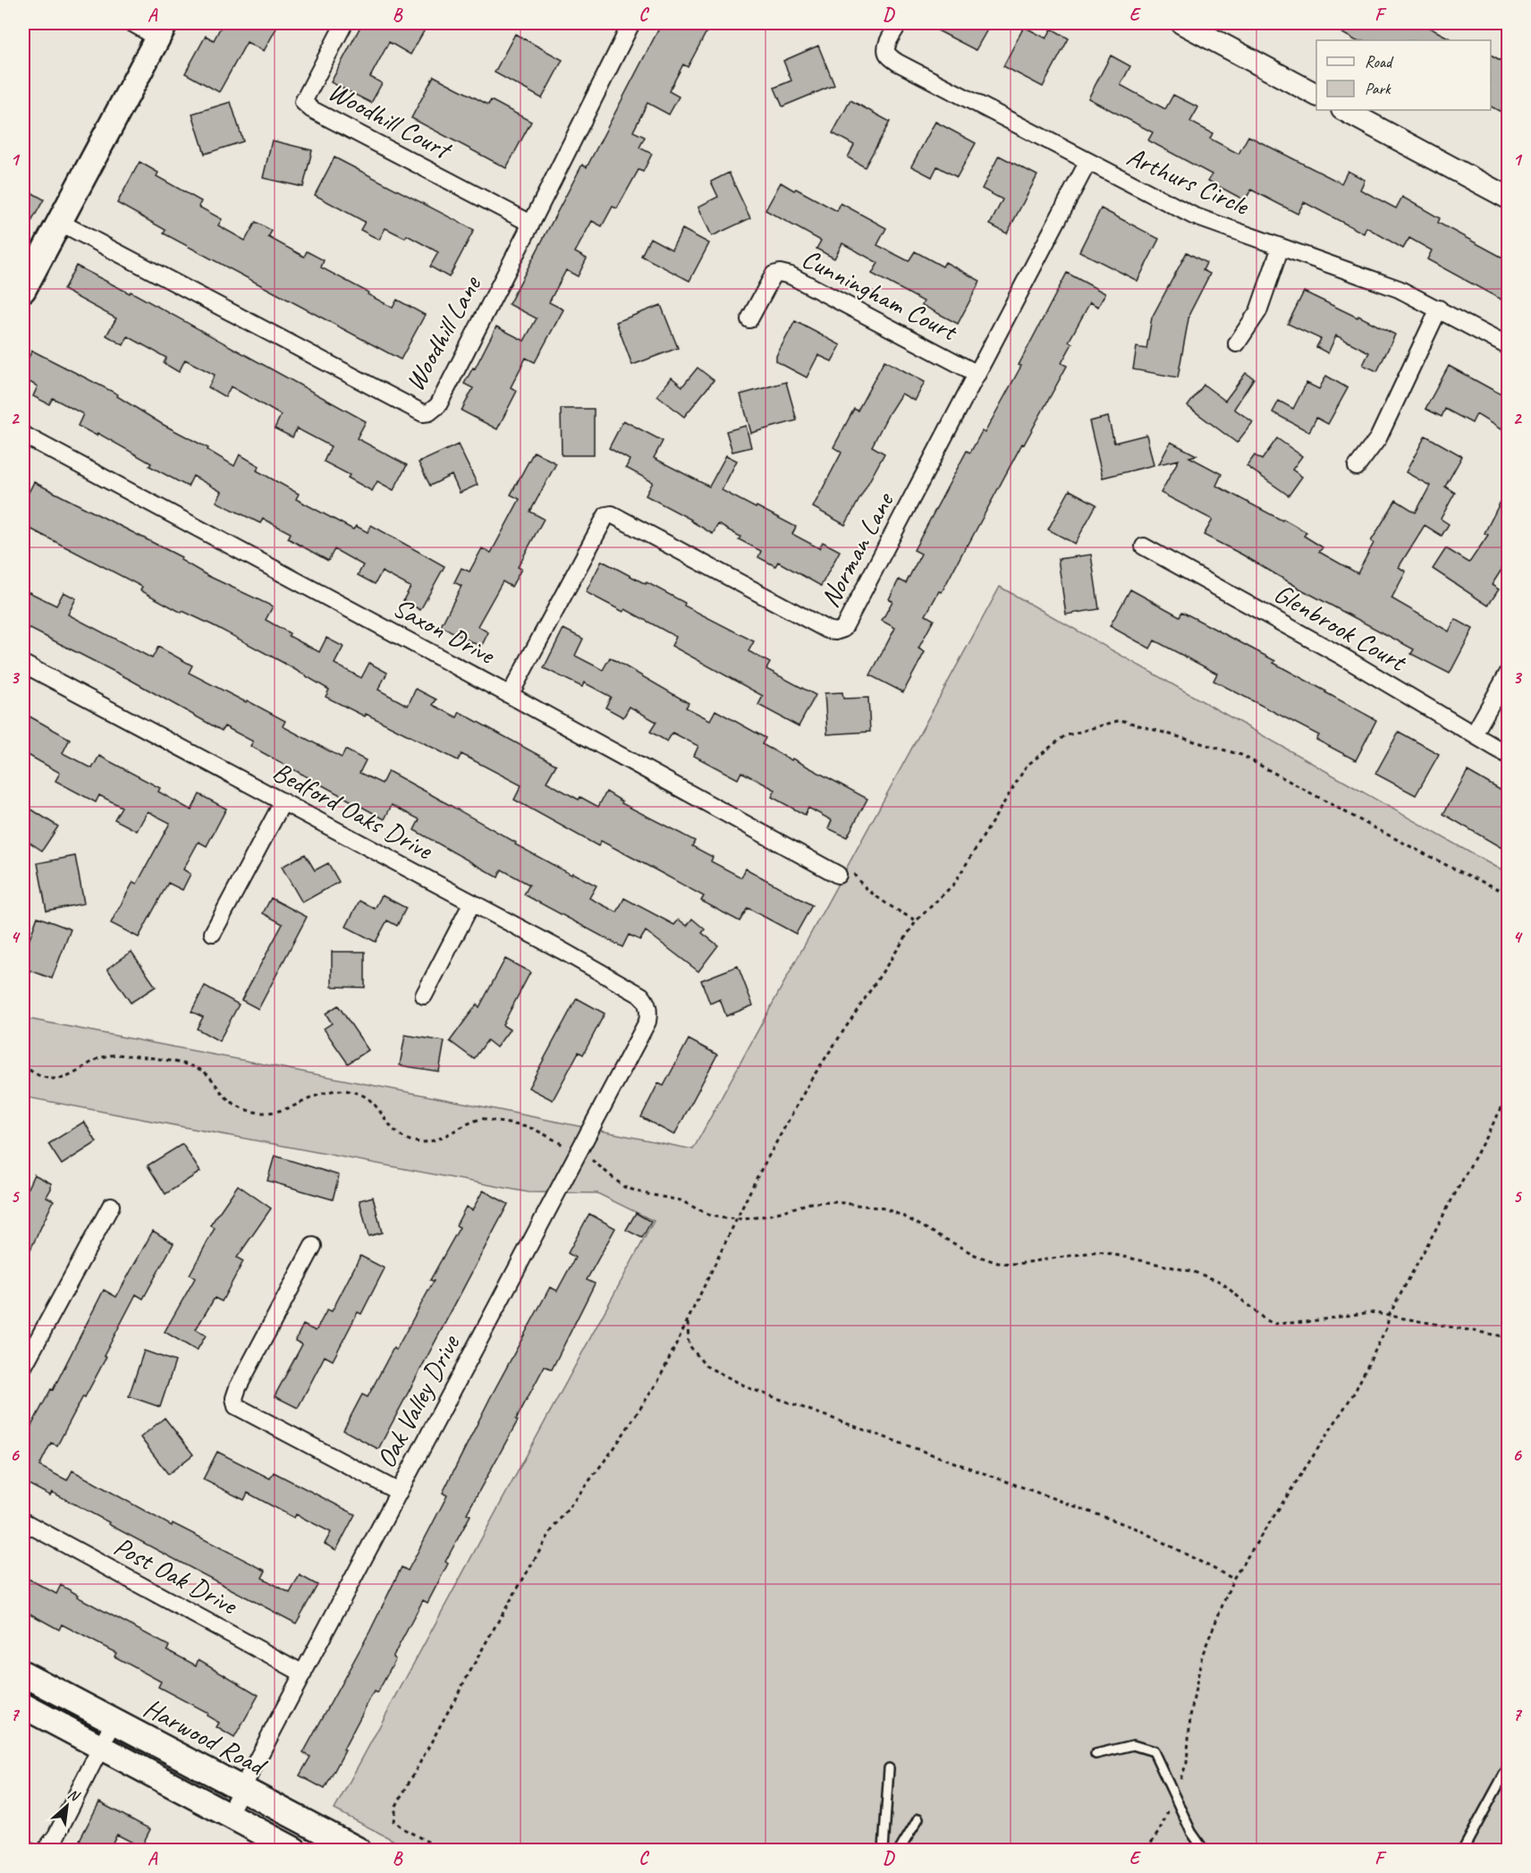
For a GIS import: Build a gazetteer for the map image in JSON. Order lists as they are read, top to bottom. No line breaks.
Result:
{"streets":{"main road":["Harwood Road"],"street":["Woodhill Court","Arthurs Circle","Cunningham Court","Woodhill Lane","Norman Lane","Glenbrook Court","Saxon Drive","Bedford Oaks Drive","Oak Valley Drive","Post Oak Drive"]},"crossings":[["Woodhill Court","Woodhill Lane"],["Arthurs Circle","Norman Lane"],["Cunningham Court","Norman Lane"],["Norman Lane","Saxon Drive"],["Bedford Oaks Drive","Oak Valley Drive"],["Oak Valley Drive","Post Oak Drive"],["Oak Valley Drive","Harwood Road"]],"legend":["Road","Park"],"north":"top right","grid":{"columns":["A","B","C","D","E","F"],"rows":["1","2","3","4","5","6","7"]}}
